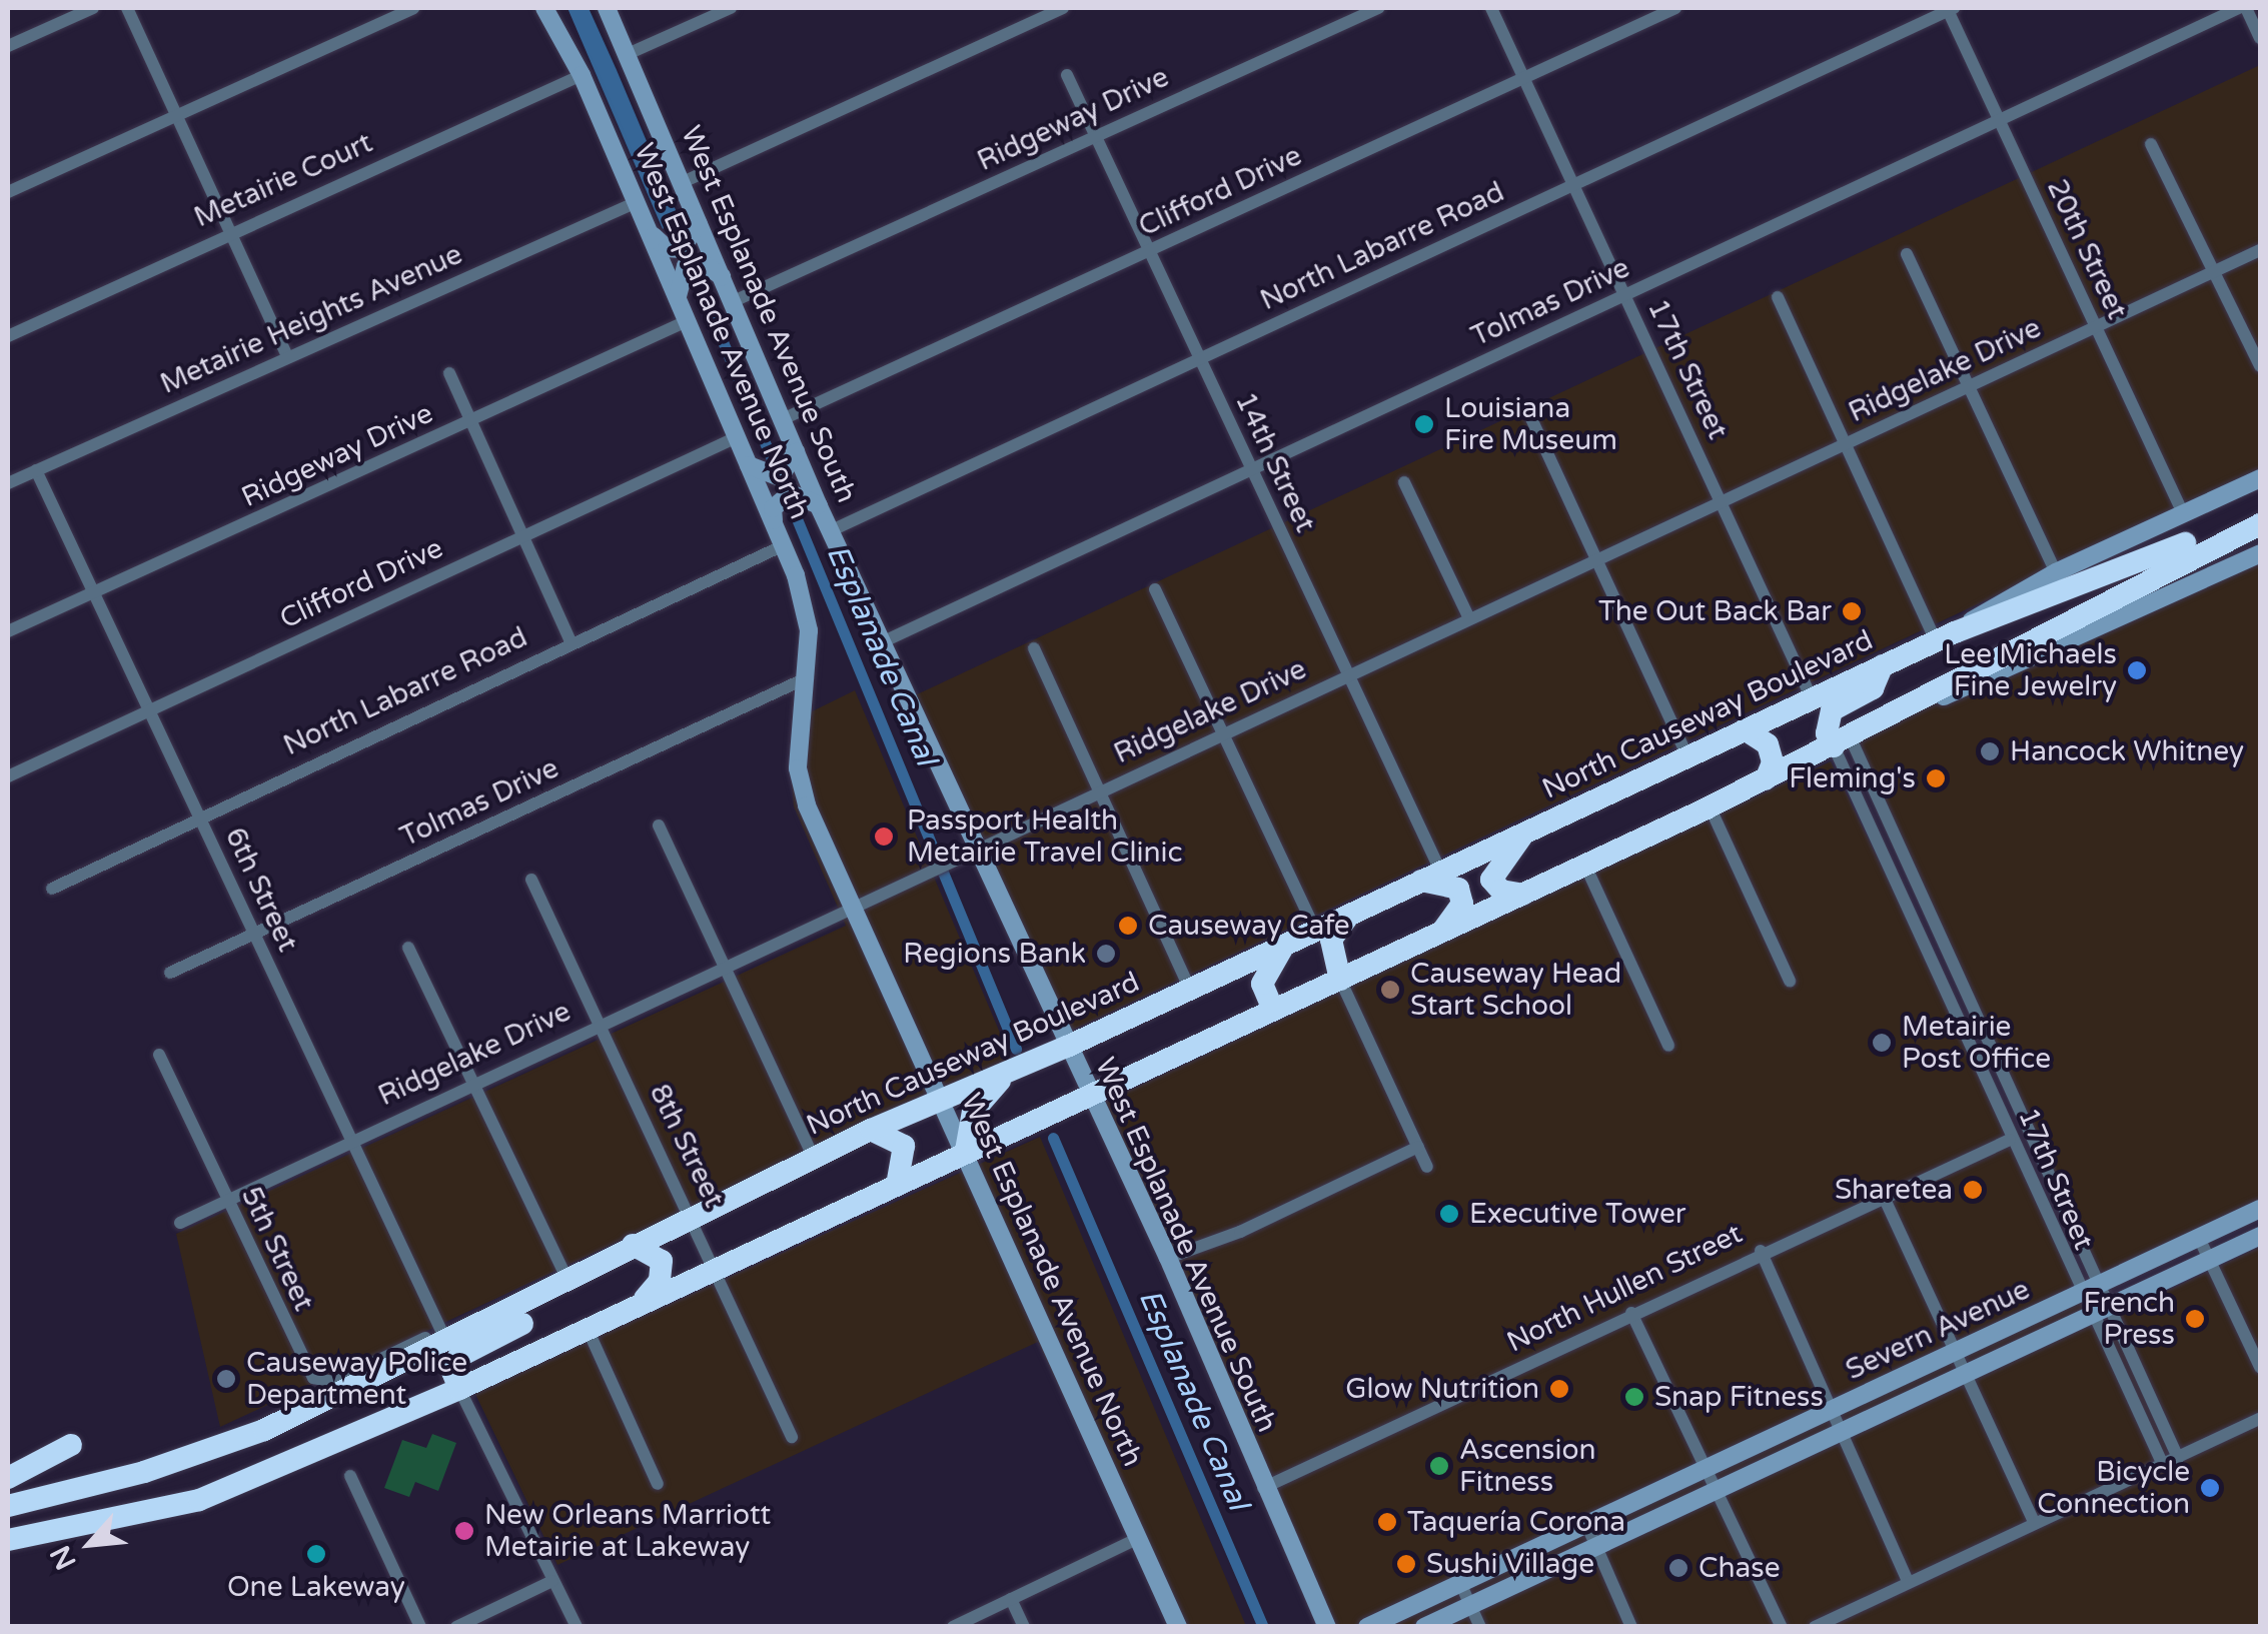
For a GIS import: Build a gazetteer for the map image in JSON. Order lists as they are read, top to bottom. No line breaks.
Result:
{"streets":{"highway":["North Causeway Boulevard"],"main road":["West Esplanade Avenue South","West Esplanade Avenue North","Severn Avenue"],"street":["Ridgeway Drive","Metairie Court","Clifford Drive","North Labarre Road","20th Street","Tolmas Drive","Metairie Heights Avenue","17th Street","Ridgelake Drive","14th Street","6th Street","8th Street","5th Street","North Hullen Street"]},"crossings":[["Ridgeway Drive","West Esplanade Avenue South"],["Ridgeway Drive","West Esplanade Avenue North"],["Ridgeway Drive","14th Street"],["Ridgeway Drive","6th Street"],["Metairie Court","West Esplanade Avenue North"],["Clifford Drive","West Esplanade Avenue South"],["Clifford Drive","West Esplanade Avenue North"],["Clifford Drive","17th Street"],["Clifford Drive","14th Street"],["Clifford Drive","6th Street"],["North Labarre Road","20th Street"],["North Labarre Road","West Esplanade Avenue South"],["North Labarre Road","West Esplanade Avenue North"],["North Labarre Road","17th Street"],["North Labarre Road","14th Street"],["North Labarre Road","6th Street"],["20th Street","Tolmas Drive"],["20th Street","Ridgelake Drive"],["20th Street","North Causeway Boulevard"],["Tolmas Drive","West Esplanade Avenue South"],["Tolmas Drive","West Esplanade Avenue North"],["Tolmas Drive","17th Street"],["Tolmas Drive","14th Street"],["Tolmas Drive","6th Street"],["West Esplanade Avenue South","Ridgelake Drive"],["West Esplanade Avenue South","North Causeway Boulevard"],["West Esplanade Avenue South","North Hullen Street"],["Metairie Heights Avenue","West Esplanade Avenue North"],["Metairie Heights Avenue","6th Street"],["West Esplanade Avenue North","Ridgelake Drive"],["West Esplanade Avenue North","North Causeway Boulevard"],["17th Street","Ridgelake Drive"],["17th Street","North Causeway Boulevard"],["17th Street","North Hullen Street"],["17th Street","Severn Avenue"],["Ridgelake Drive","14th Street"],["Ridgelake Drive","6th Street"],["Ridgelake Drive","8th Street"],["Ridgelake Drive","5th Street"],["14th Street","North Causeway Boulevard"],["North Causeway Boulevard","8th Street"],["North Causeway Boulevard","5th Street"],["6th Street","5th Street"]],"water":["Esplanade Canal"],"places":["Louisiana Fire Museum","The Out Back Bar","Lee Michaels Fine Jewelry","Hancock Whitney","Fleming's","Passport Health Metairie Travel Clinic","Causeway Cafe","Regions Bank","Causeway Head Start School","Metairie Post Office","Sharetea","Executive Tower","French Press","Causeway Police Department","Glow Nutrition","Snap Fitness","Ascension Fitness","Bicycle Connection","Taquería Corona","New Orleans Marriott Metairie at Lakeway","One Lakeway","Sushi Village","Chase"],"north":"bottom left"}
